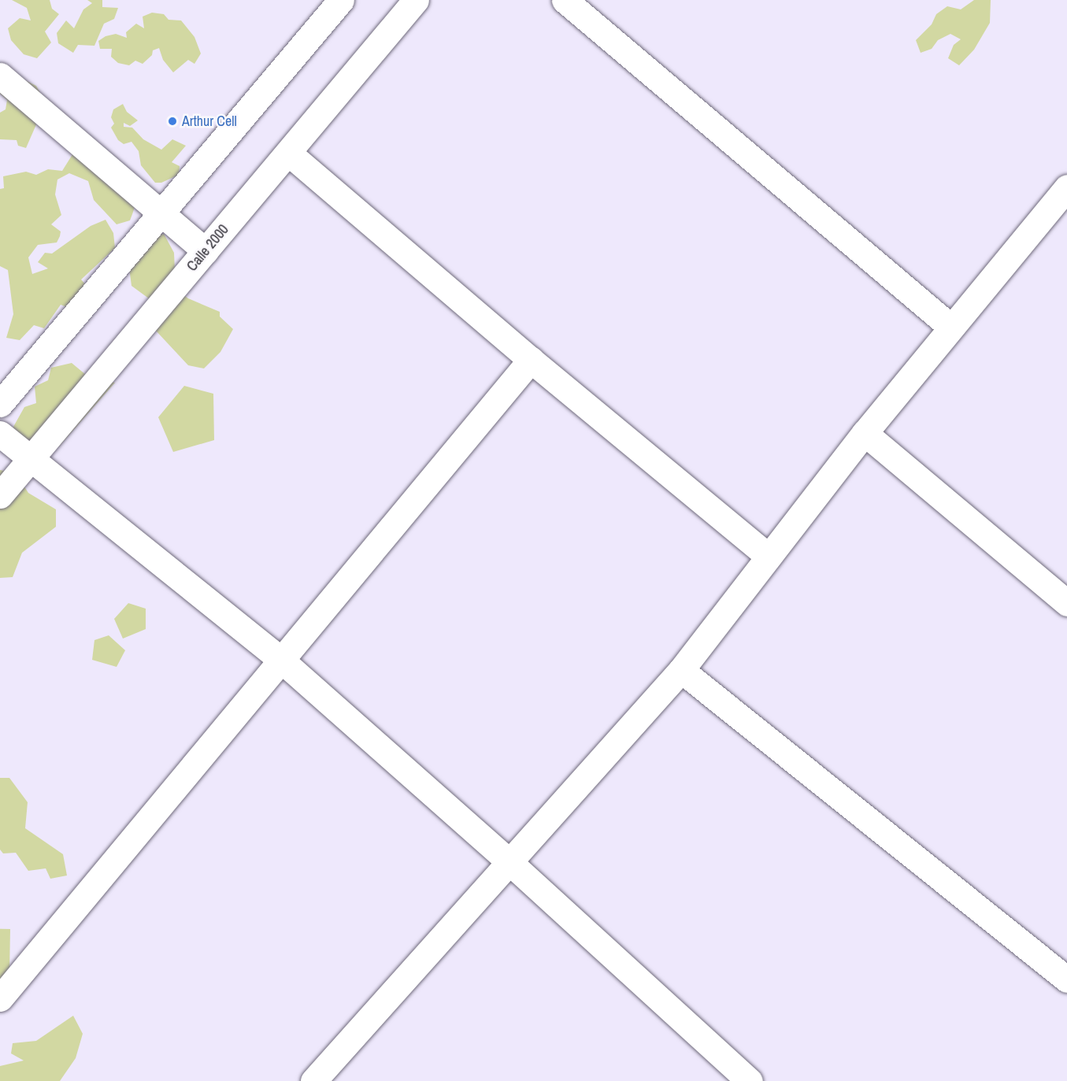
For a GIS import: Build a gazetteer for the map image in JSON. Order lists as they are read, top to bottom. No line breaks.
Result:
{"streets":{"street":["Calle 2000"]},"places":["Arthur Cell"]}
